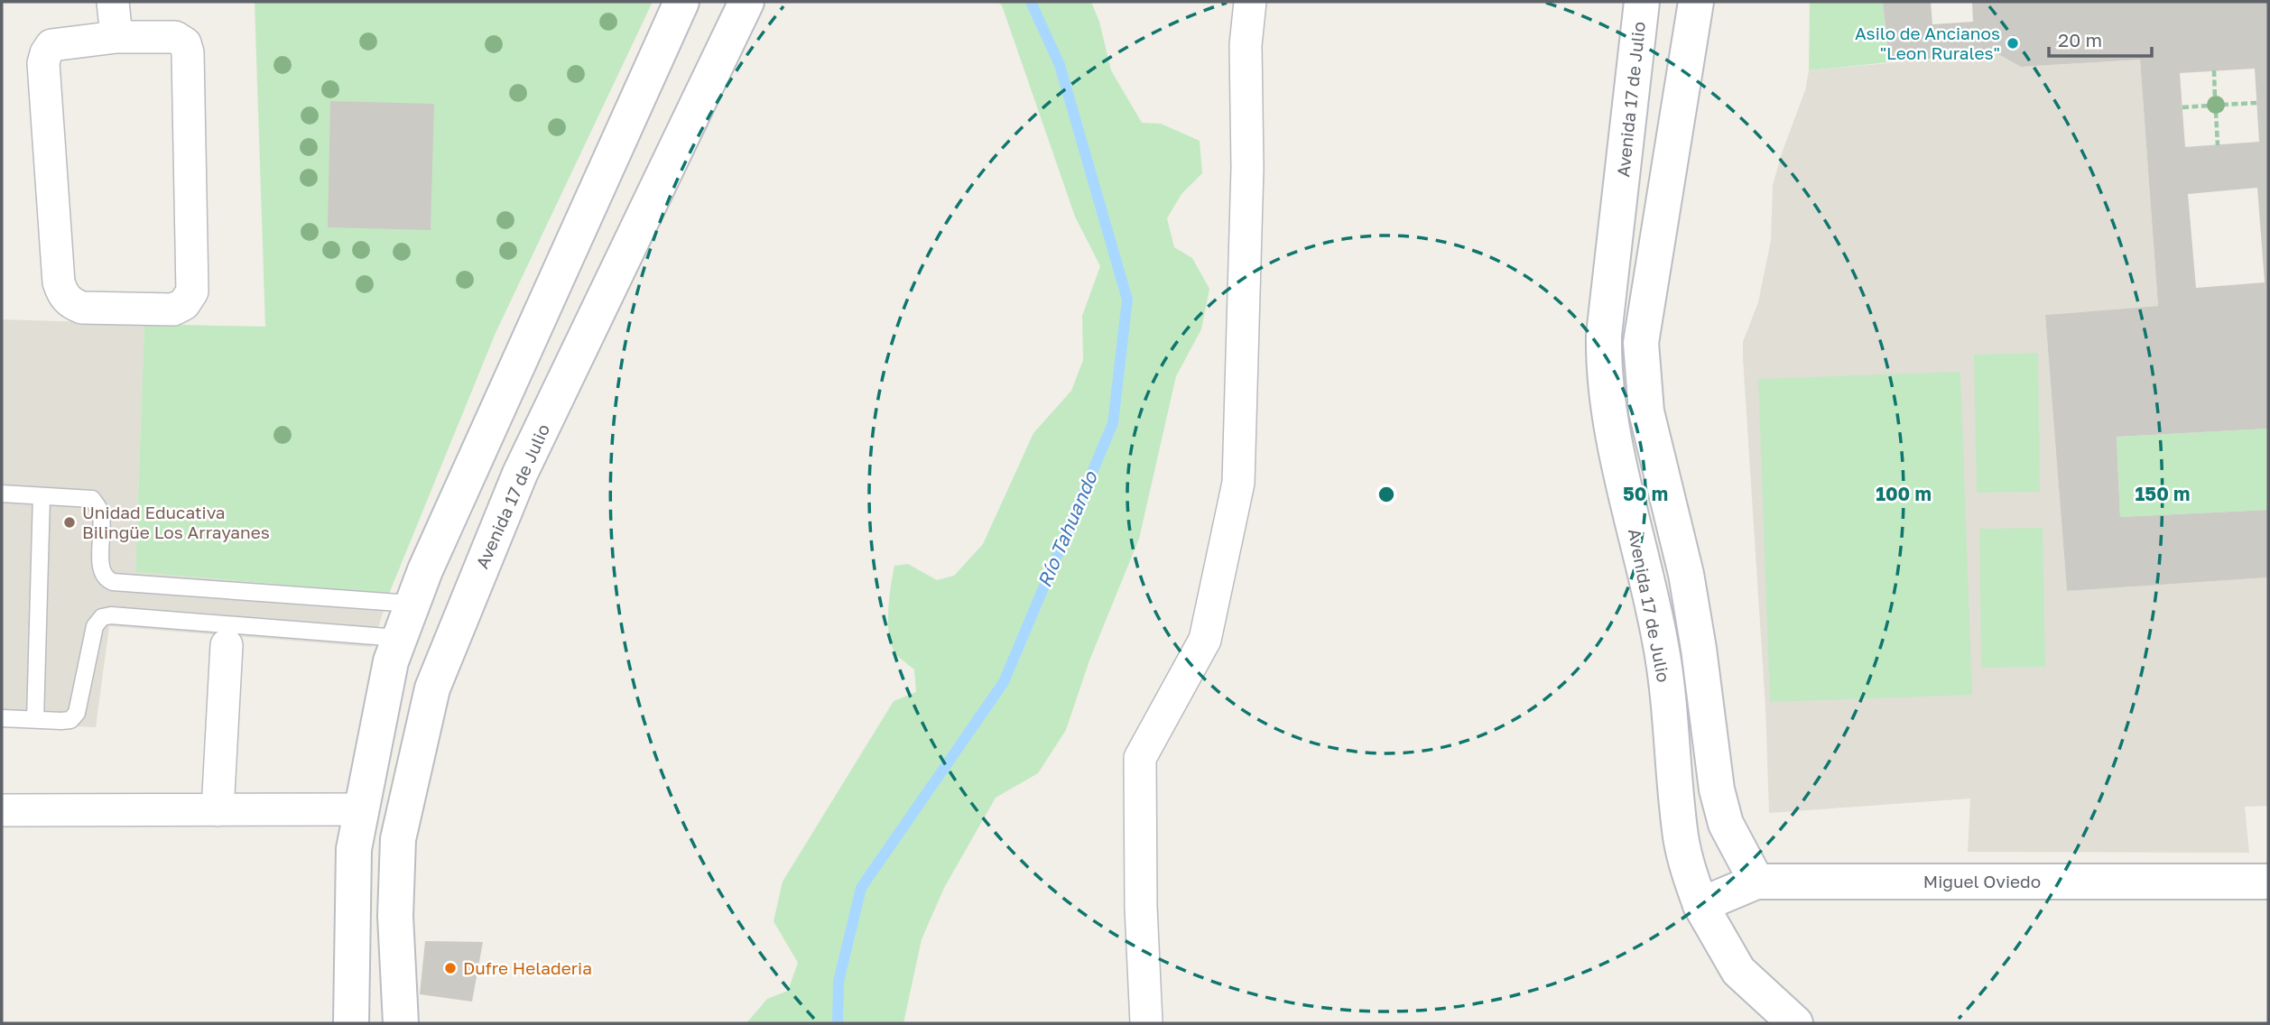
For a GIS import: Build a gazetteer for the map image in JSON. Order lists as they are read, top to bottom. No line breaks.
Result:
{"streets":{"main road":["Avenida 17 de Julio","Miguel Oviedo"]},"crossings":[["Avenida 17 de Julio","Miguel Oviedo"]],"water":["Río Tahuando"],"places":["Asilo de Ancianos \"Leon Rurales\"","Unidad Educativa Bilingüe Los Arrayanes","Dufre Heladeria"],"scale_bar":"20 m","rings":["50 m","100 m","150 m"]}
